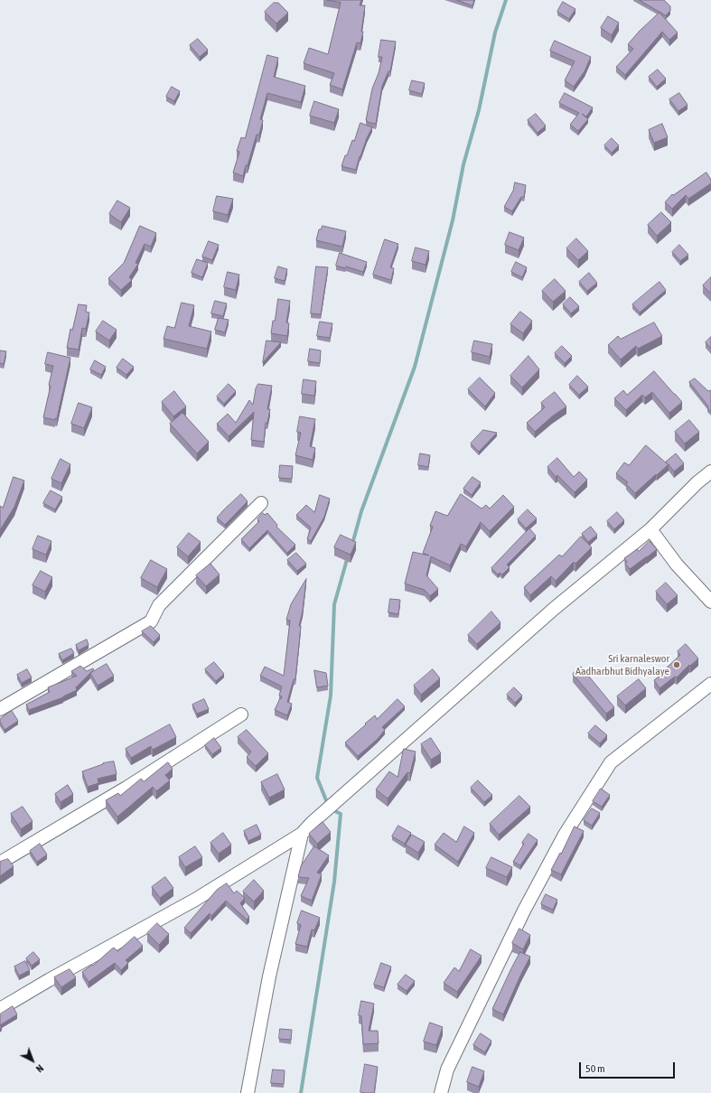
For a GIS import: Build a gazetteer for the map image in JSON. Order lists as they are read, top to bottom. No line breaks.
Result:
{"places":["Sri karnaleswor Aadharbhut Bidhyalaye"],"scale_bar":"50 m","north":"bottom right"}
